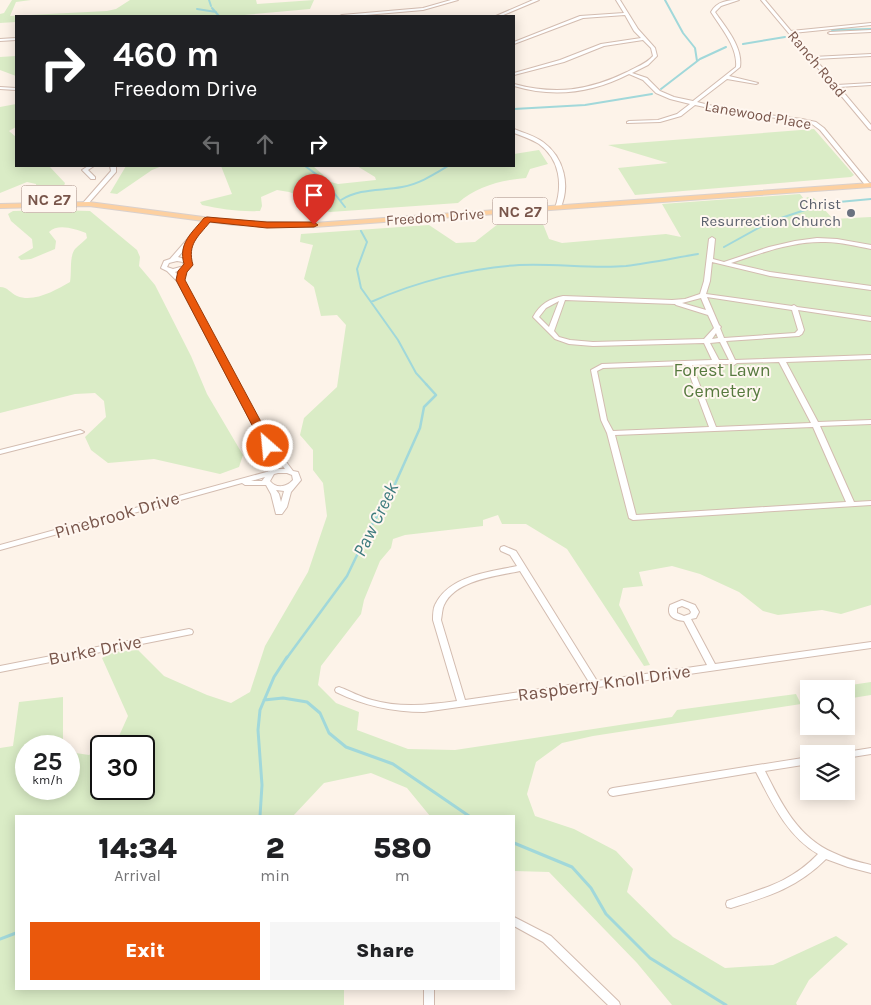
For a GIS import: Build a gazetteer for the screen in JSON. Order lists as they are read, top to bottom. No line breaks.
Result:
{"streets":{"main road":["NC 27","Freedom Drive"],"street":["Ranch Road","Lanewood Place","Pinebrook Drive","Burke Drive","Raspberry Knoll Drive"]},"crossings":[["Lanewood Place","Freedom Drive"]],"water":["Paw Creek"],"parks":["Forest Lawn Cemetery"],"places":["Christ Resurrection Church"],"page":{"turn":["460 m","Freedom Drive"],"speed":"25 km/h","limit":"30","eta":["14:34","Arrival","2","min","580","m"],"buttons":["Exit","Share"]}}
